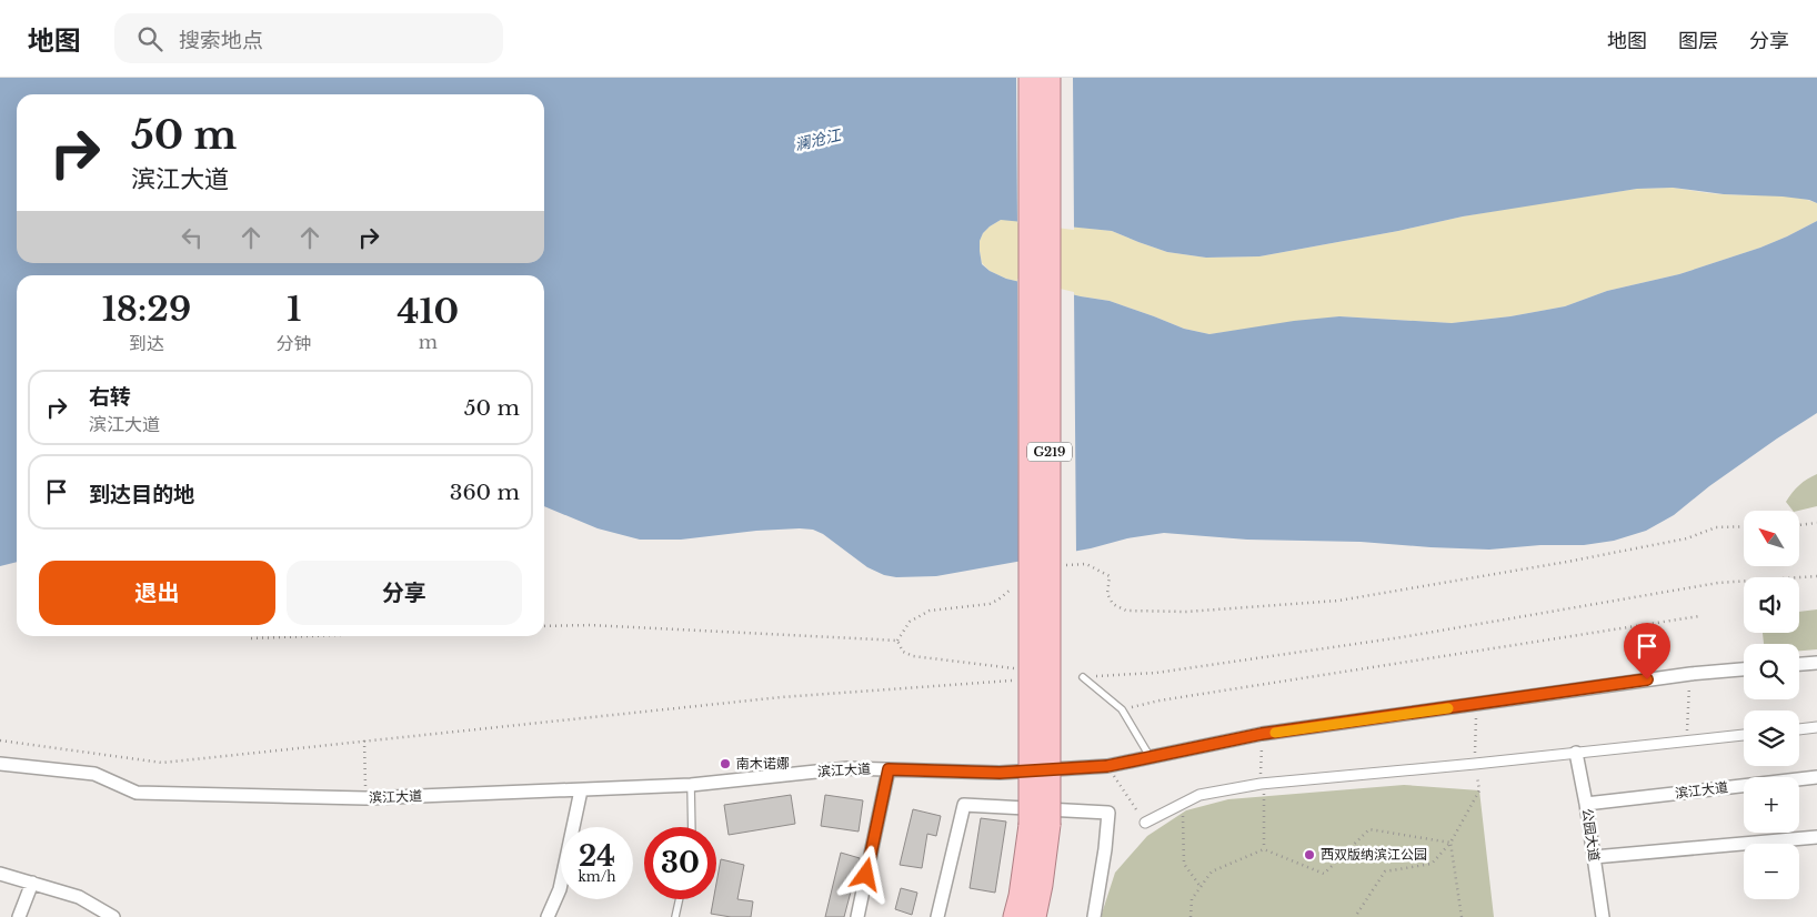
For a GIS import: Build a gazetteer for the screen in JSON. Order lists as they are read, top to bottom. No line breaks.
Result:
{"streets":{"highway":["G219"],"street":["滨江大道","公园大道"]},"crossings":[["滨江大道","公园大道"]],"water":["澜沧江"],"places":["南木诺娜","西双版纳滨江公园"],"north":"top left","page":{"header":"地图","search":"搜索地点","nav":["地图","图层","分享"],"turn":["50 m","滨江大道"],"eta":["18:29","到达","1","分钟","410","m"],"list":[{"name":"右转","note":"滨江大道","value":"50 m"},{"name":"到达目的地","value":"360 m"}],"map_buttons":["+","−"],"buttons":["退出","分享"],"speed":"24 km/h","limit":"30"}}
